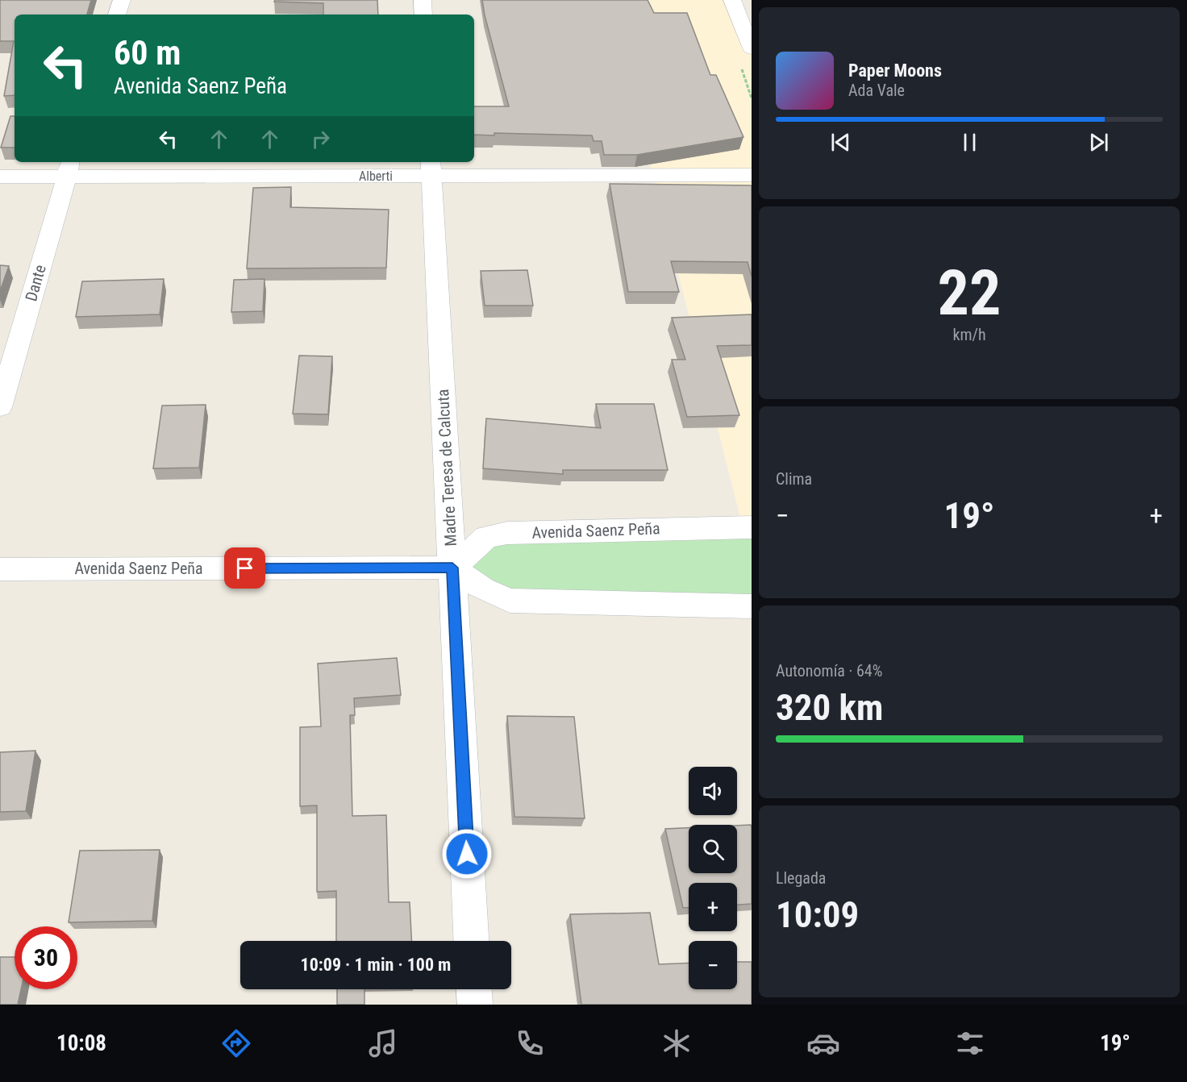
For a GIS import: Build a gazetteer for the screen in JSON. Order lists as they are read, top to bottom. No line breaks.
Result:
{"streets":{"street":["Alberti","Dante","Madre Teresa de Calcuta","Avenida Saenz Peña"]},"crossings":[["Alberti","Dante"],["Alberti","Madre Teresa de Calcuta"],["Madre Teresa de Calcuta","Avenida Saenz Peña"]],"page":{"turn":["60 m","Avenida Saenz Peña"],"song":["Paper Moons","Ada Vale"],"tile":[["22","km/h"],"Clima",["Autonomía · 64%","320 km"],["Llegada","10:09"]],"heat":["−","19°","+"],"map_buttons":["+","−"],"limit":"30","trip":"10:09 · 1 min · 100 m","tabs":["10:08","19°"]}}
